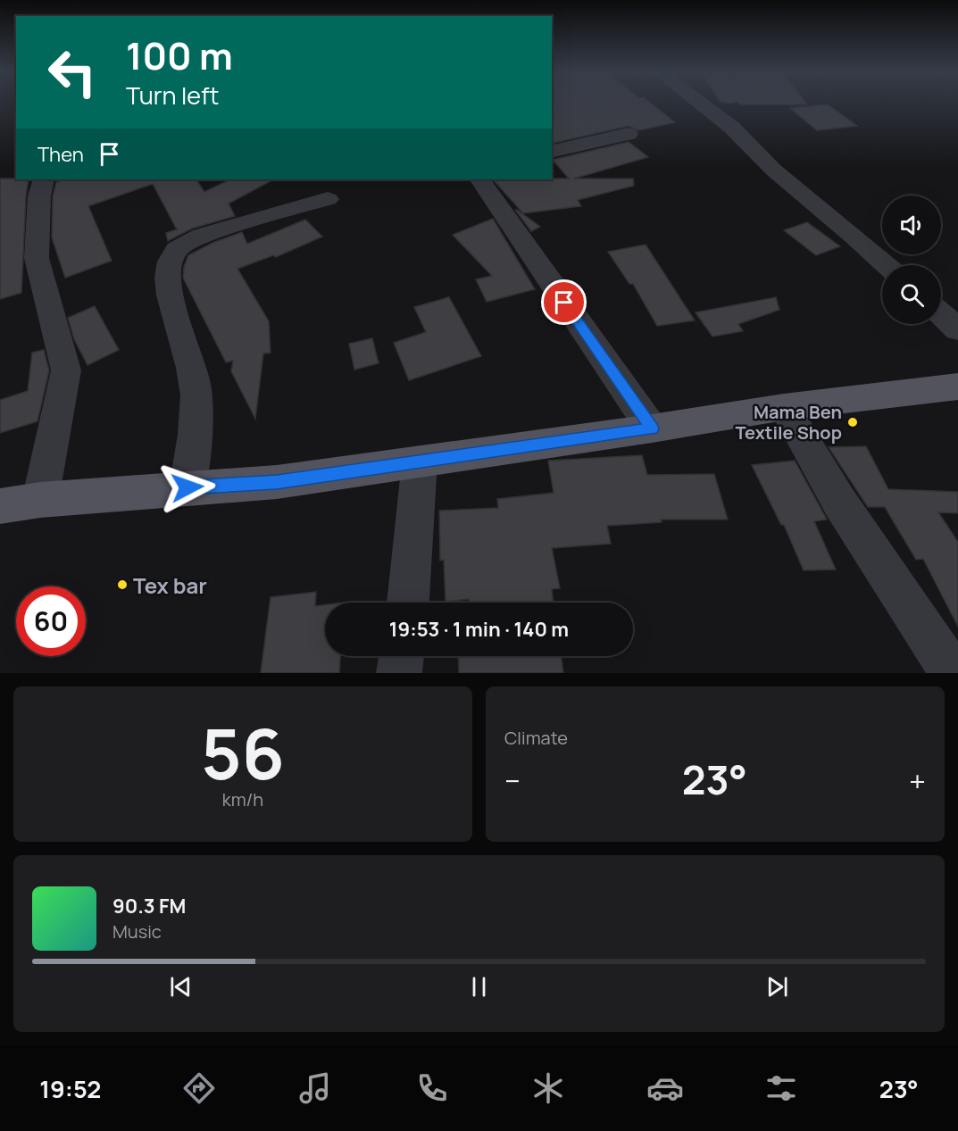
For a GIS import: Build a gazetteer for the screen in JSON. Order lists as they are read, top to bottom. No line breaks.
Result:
{"places":["Mama Ben Textile Shop","Tex bar"],"page":{"turn":["100 m","Turn left"],"then":"Then","limit":"60","trip":"19:53 · 1 min · 140 m","tile":[["56","km/h"],"Climate"],"heat":["−","23°","+"],"song":["90.3 FM","Music"],"tabs":["19:52","23°"]}}
